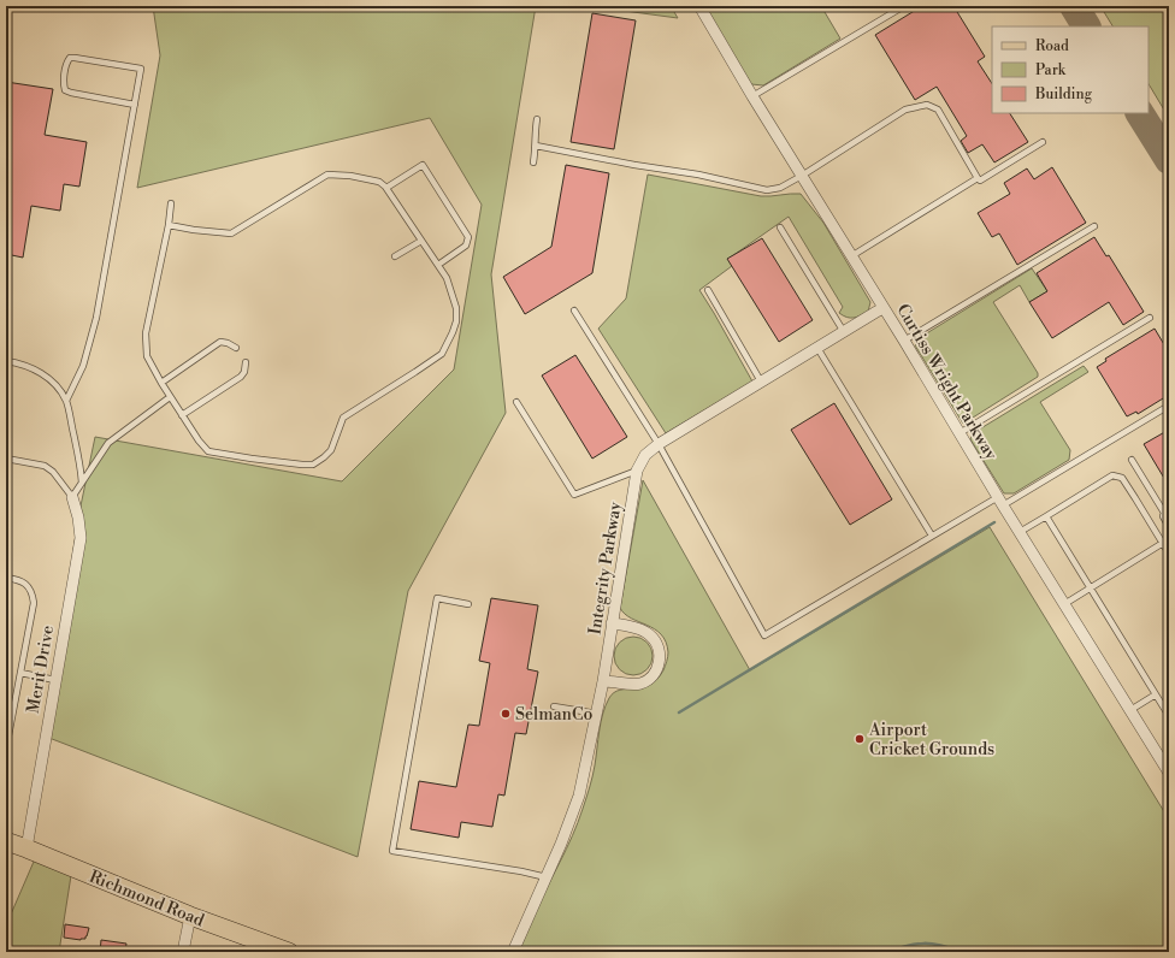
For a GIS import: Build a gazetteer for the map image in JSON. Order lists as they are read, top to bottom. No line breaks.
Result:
{"streets":{"main road":["Richmond Road"],"street":["Curtiss Wright Parkway","Integrity Parkway","Merit Drive"]},"crossings":[["Curtiss Wright Parkway","Integrity Parkway"],["Merit Drive","Richmond Road"]],"places":["SelmanCo","Airport Cricket Grounds"],"legend":["Road","Park","Building"]}
